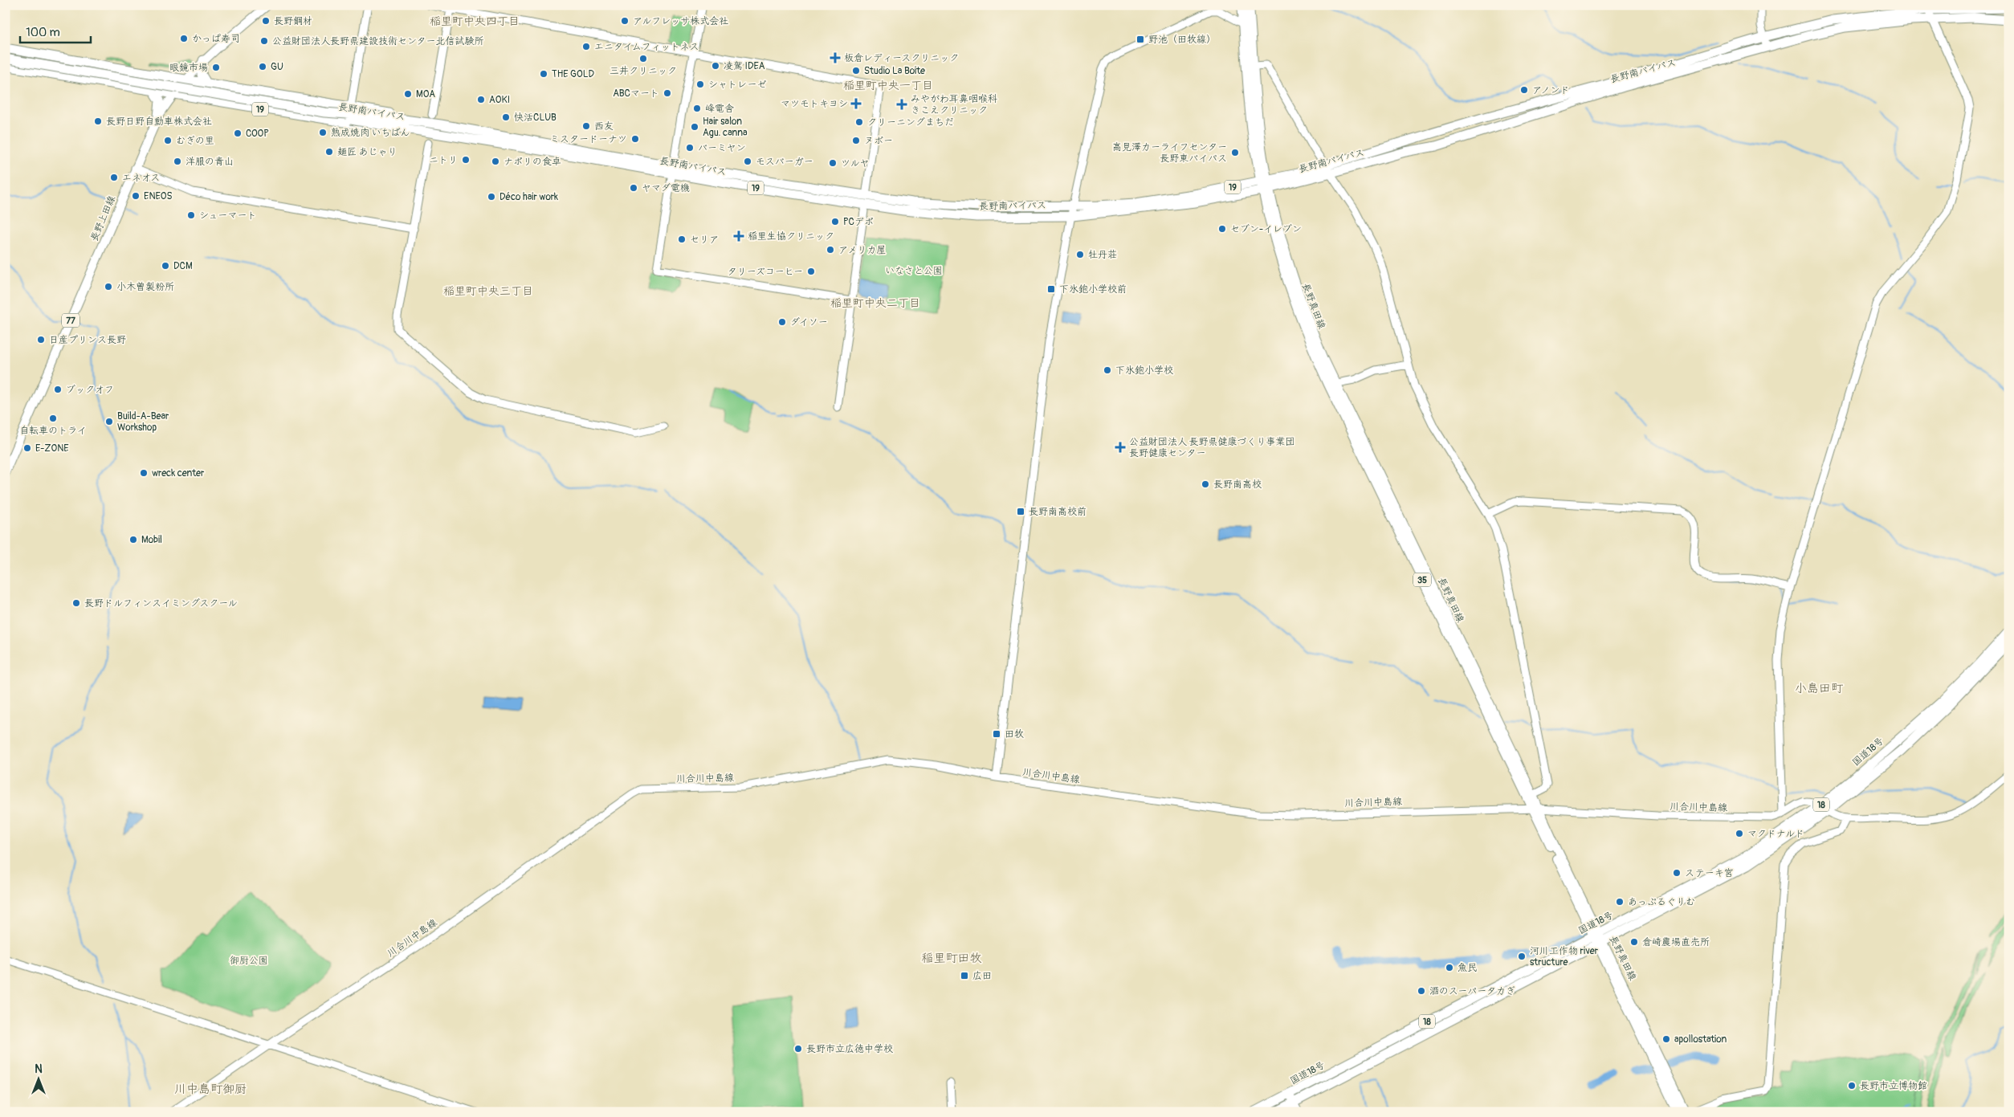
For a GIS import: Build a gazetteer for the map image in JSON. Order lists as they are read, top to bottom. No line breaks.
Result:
{"streets":{"highway":["長野南バイパス","19","国道18号","18"],"main road":["長野上田線","長野真田線","77","35"],"street":["川合川中島線"]},"crossings":[["長野南バイパス","19"],["長野南バイパス","長野真田線"],["19","長野上田線"],["長野真田線","国道18号"],["長野真田線","川合川中島線"],["国道18号","川合川中島線"]],"districts":["稲里町中央四丁目","稲里町中央一丁目","稲里町中央三丁目","稲里町中央二丁目","小島田町","稲里町田牧","川中島町御厨"],"parks":["いなさと公園","御厨公園"],"places":{"other":["長野鋼材","アルフレッサ株式会社","かっぱ寿司","公益財団法人長野県建設技術センター北信試験所","エニタイムフィットネス","三井クリニック","凌駕 IDEA","GU","眼鏡市場","Studio La Boite","THE GOLD","シャトレーゼ","アノンド","ABCマート","MOA","AOKI","峰電舎","快活CLUB","長野日野自動車株式会社","クリーニングまちだ","西友","Hair salon Agu. canna","熟成焼肉 いちばん","COOP","ミスタードーナツ","むぎの里","ヌボー","バーミヤン","麺匠 あじゃり","高見澤カーライフセンター 長野東バイパス","ニトリ","洋服の青山","ナポリの食卓","モスバーガー","ツルヤ","エネオス","ヤマダ電機","ENEOS","Déco hair work","シューマート","PCデポ","セブン-イレブン","セリア","アメリカ屋","牡丹荘","DCM","タリーズコーヒー","小木曽製粉所","ダイソー","日産プリンス長野","下氷鉋小学校","ブックオフ","自転車のトライ","Build-A-Bear Workshop","E-ZONE","wreck center","長野南高校","Mobil","長野ドルフィンスイミングスクール","マクドナルド","ステーキ宮","あっぷるぐりむ","倉崎農場直売所","河川工作物 river structure","魚民","酒のスーパータカぎ","apollostation","長野市立広徳中学校","長野市立博物館"],"transit":["野池（田牧線）","下氷鉋小学校前","長野南高校前","田牧","広田"],"health":["板倉レディースクリニック","マツモトキヨシ","みやがわ耳鼻咽喉科 きこえクリニック","稲里生協クリニック","公益財団法人 長野県健康づくり事業団 長野健康センター"]},"scale_bar":"100 m","north":"top"}
